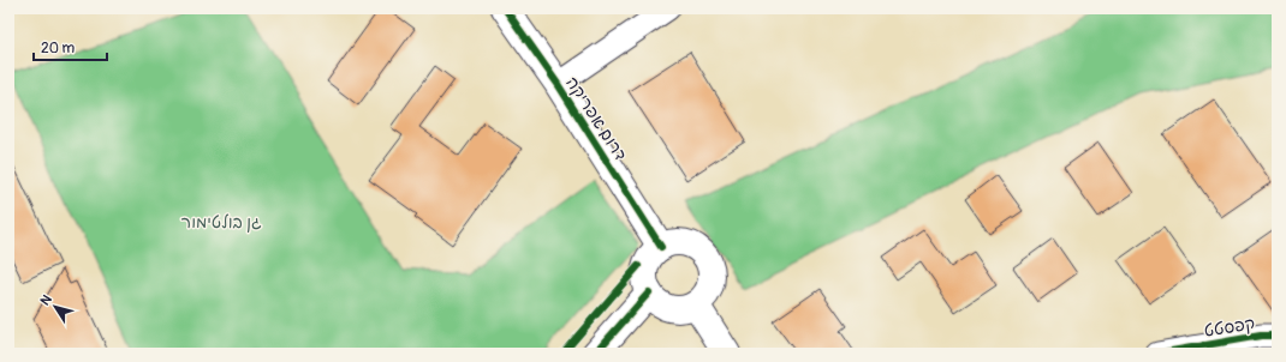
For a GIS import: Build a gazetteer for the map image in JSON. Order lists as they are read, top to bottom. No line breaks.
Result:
{"streets":{"street":["דרום אפריקה","קפסטט"]},"parks":["גן בולטימור"],"scale_bar":"20 m","north":"top left"}
